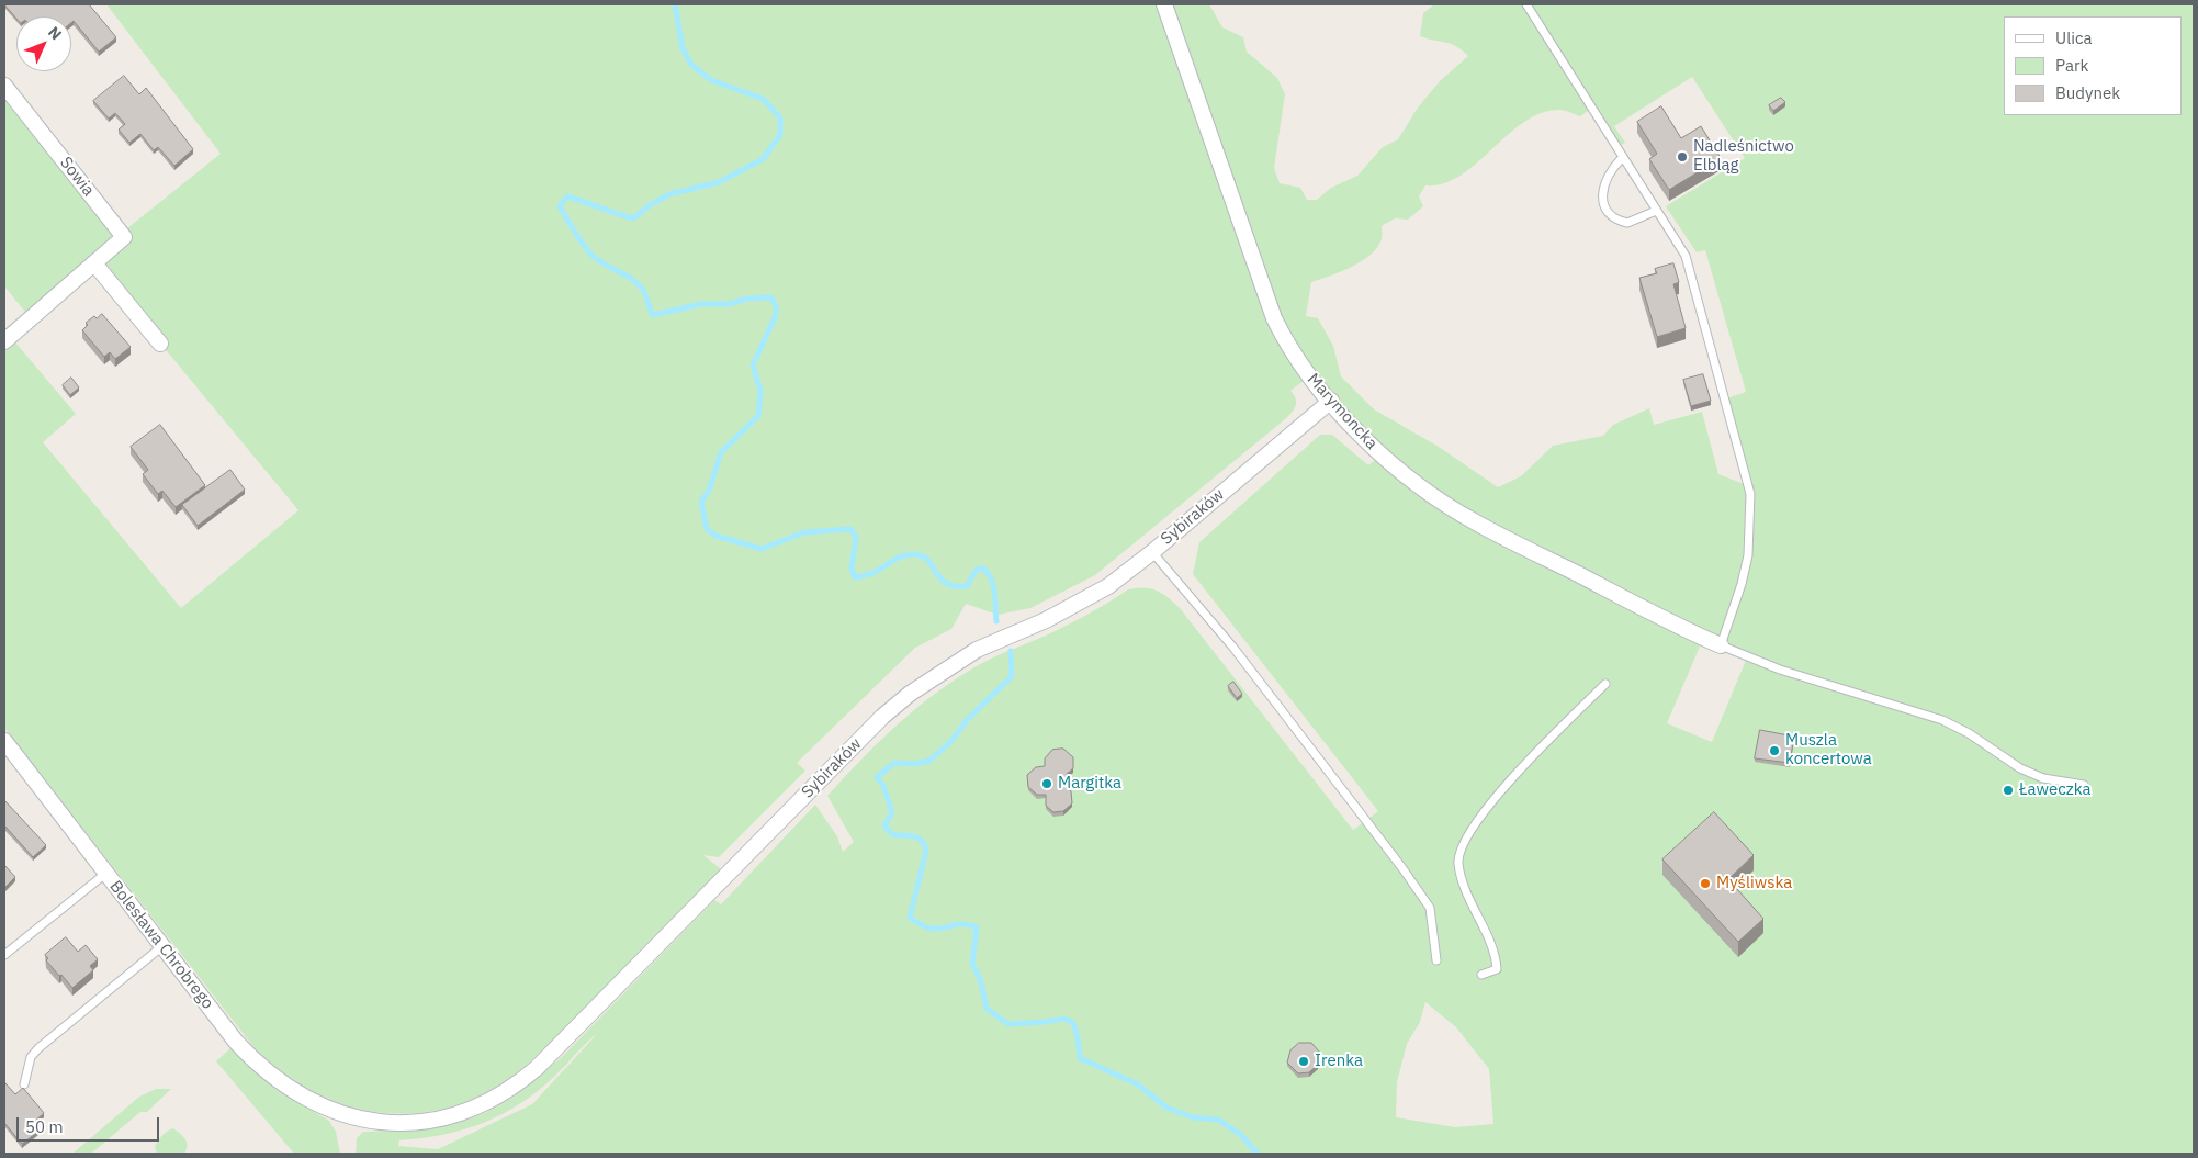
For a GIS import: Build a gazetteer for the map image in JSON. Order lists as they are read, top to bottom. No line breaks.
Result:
{"streets":{"street":["Sowia","Marymoncka","Sybiraków","Bolesława Chrobrego"]},"crossings":[["Marymoncka","Sybiraków"],["Sybiraków","Bolesława Chrobrego"]],"places":["Nadleśnictwo Elbląg","Muszla koncertowa","Margitka","Ławeczka","Myśliwska","Irenka"],"legend":["Ulica","Park","Budynek"],"scale_bar":"50 m","north":"top right"}
